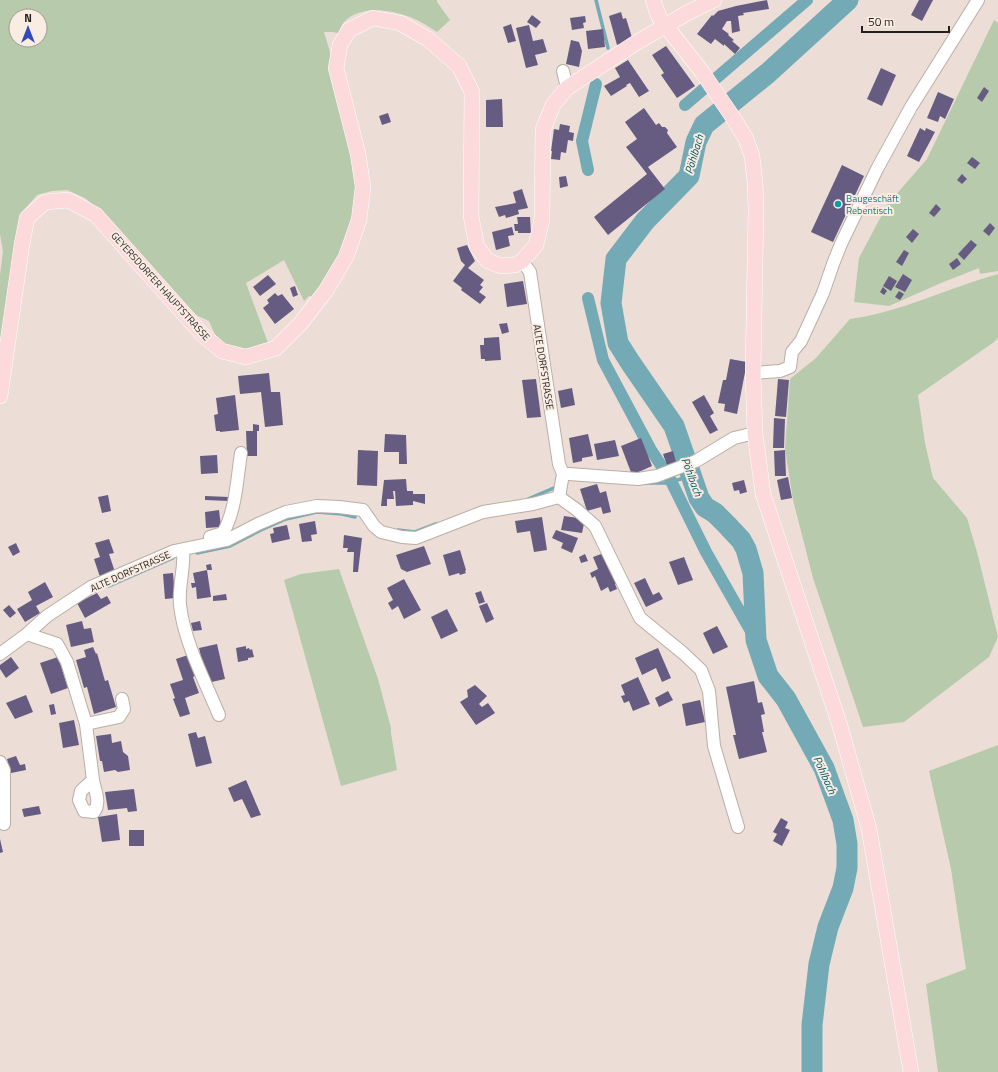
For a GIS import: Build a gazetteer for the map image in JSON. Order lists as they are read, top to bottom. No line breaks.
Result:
{"streets":{"main road":["GEYERSDORFER HAUPTSTRASSE"],"street":["ALTE DORFSTRASSE"]},"crossings":[["GEYERSDORFER HAUPTSTRASSE","ALTE DORFSTRASSE"]],"water":["Pöhlbach"],"places":["Baugeschäft Rebentisch"],"scale_bar":"50 m","north":"top"}
